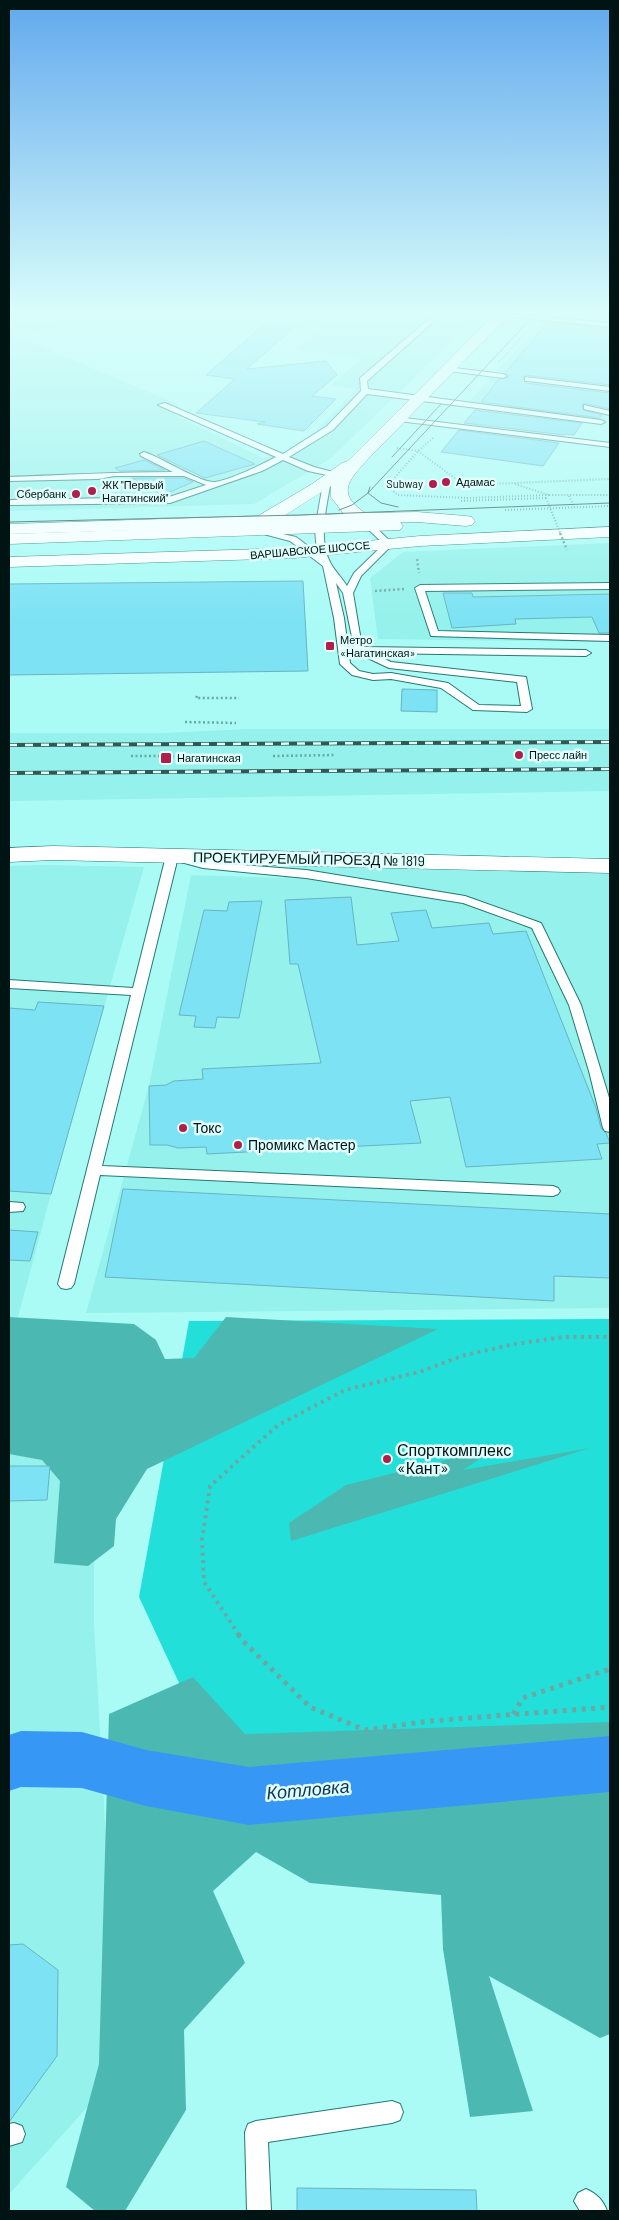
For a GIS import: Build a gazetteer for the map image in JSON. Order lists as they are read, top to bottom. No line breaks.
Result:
{"streets":{"street":["ВАРШАВСКОЕ ШОССЕ","ПРОЕКТИРУЕМЫЙ ПРОЕЗД № 1819"]},"water":["Котловка"],"places":{"other":["Адамас","Subway","ЖК \"Первый Нагатинский\"","Сбербанк","Пресс лайн","Токс","Промикс Мастер","Спорткомплекс «Кант»"],"transit":["Метро «Нагатинская»","Нагатинская"]}}
